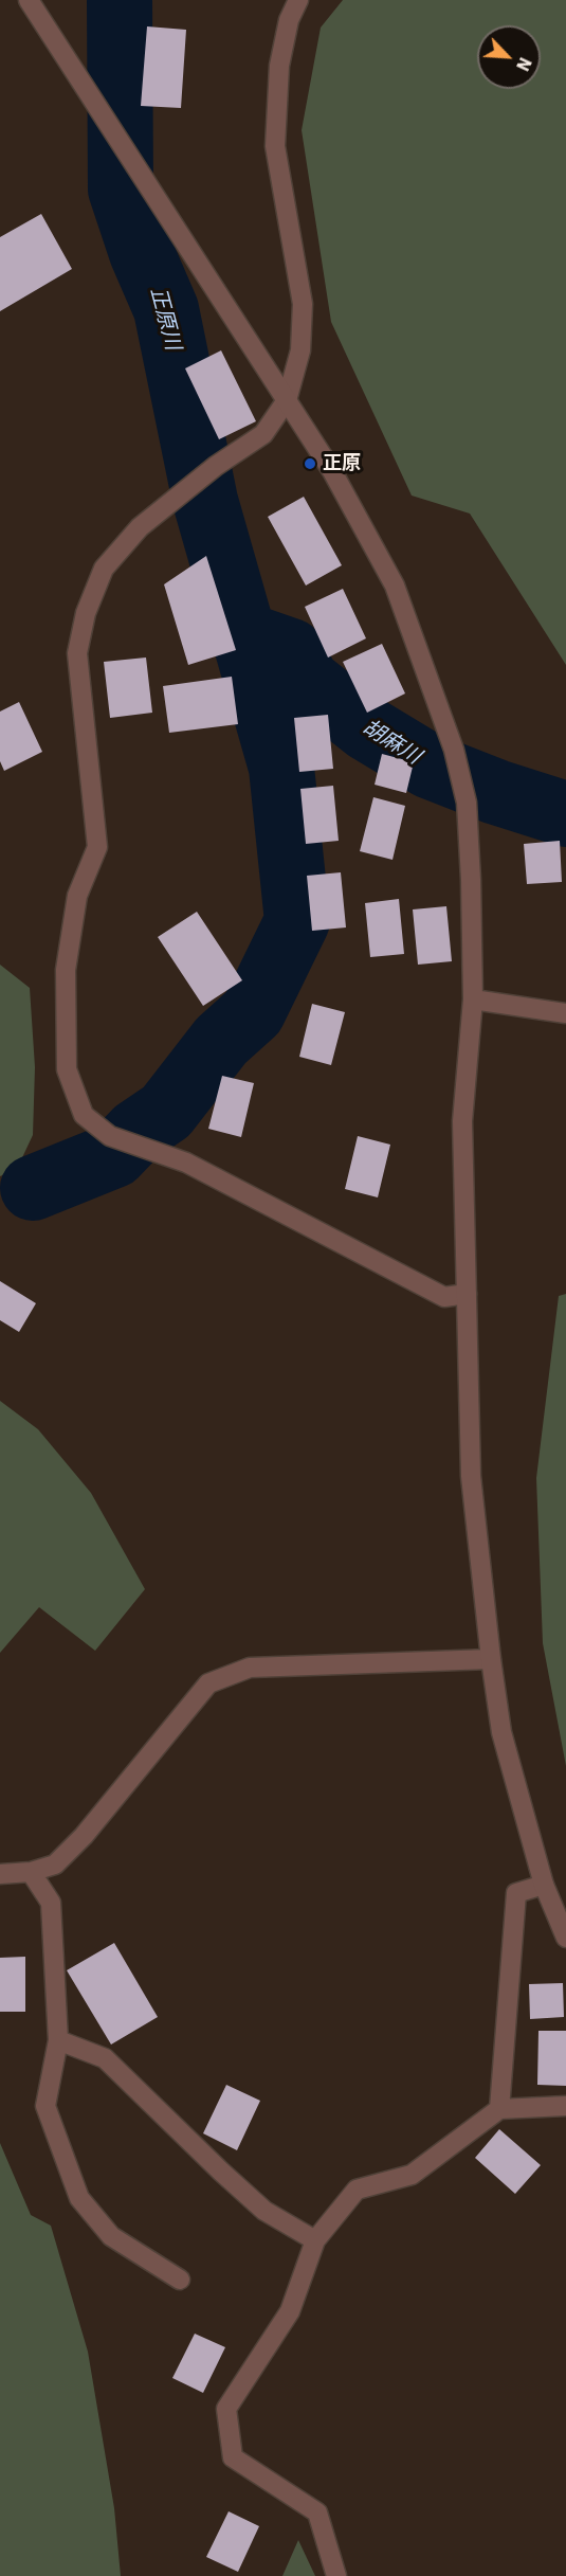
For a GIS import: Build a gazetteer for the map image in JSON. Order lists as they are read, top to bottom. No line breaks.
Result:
{"water":["正原川","胡麻川"],"places":["正原"],"north":"bottom right"}
